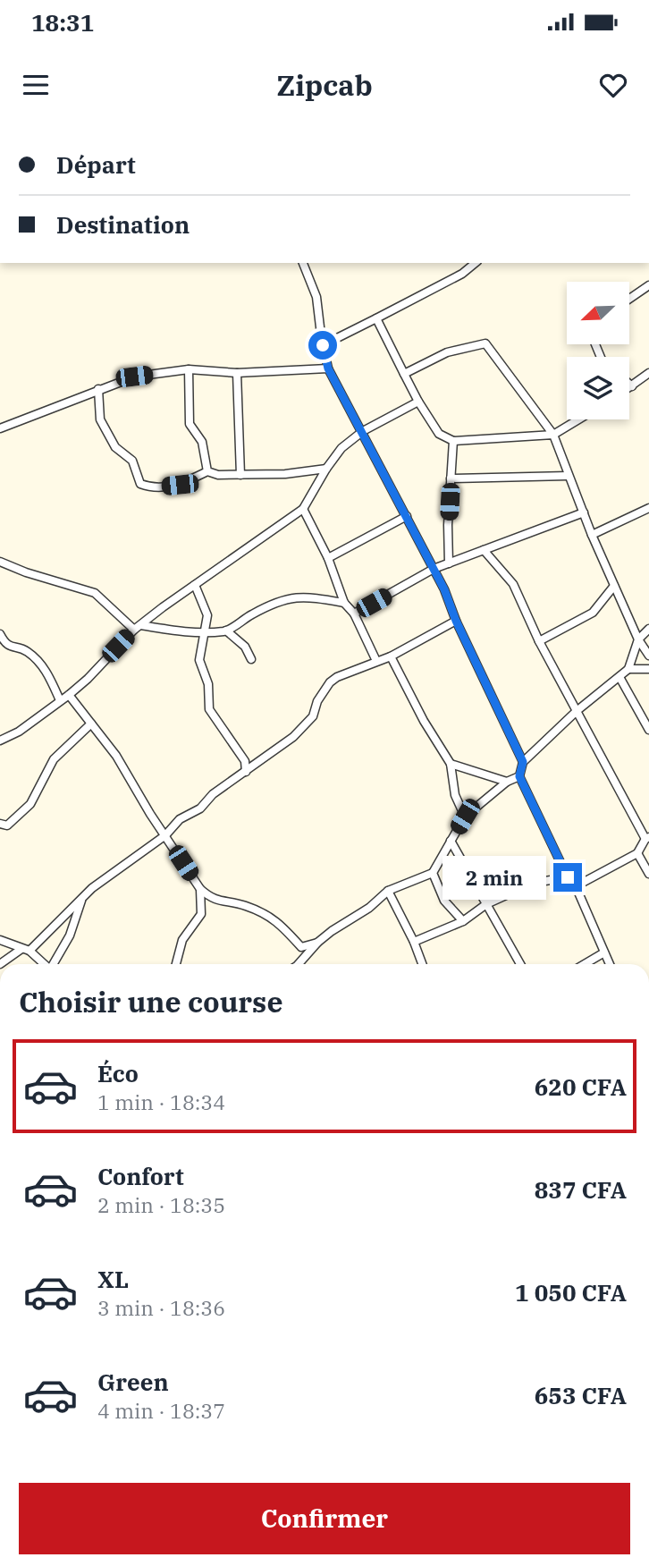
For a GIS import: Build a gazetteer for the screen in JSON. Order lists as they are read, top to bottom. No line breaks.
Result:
{"north":"bottom left","page":{"status":"18:31","header":"Zipcab","banner":["Départ","Destination"],"bubble":"2 min","heading":"Choisir une course","list":[{"name":"Éco","note":"1 min · 18:34","value":"620 CFA"},{"name":"Confort","note":"2 min · 18:35","value":"837 CFA"},{"name":"XL","note":"3 min · 18:36","value":"1 050 CFA"},{"name":"Green","note":"4 min · 18:37","value":"653 CFA"}],"buttons":"Confirmer"}}
